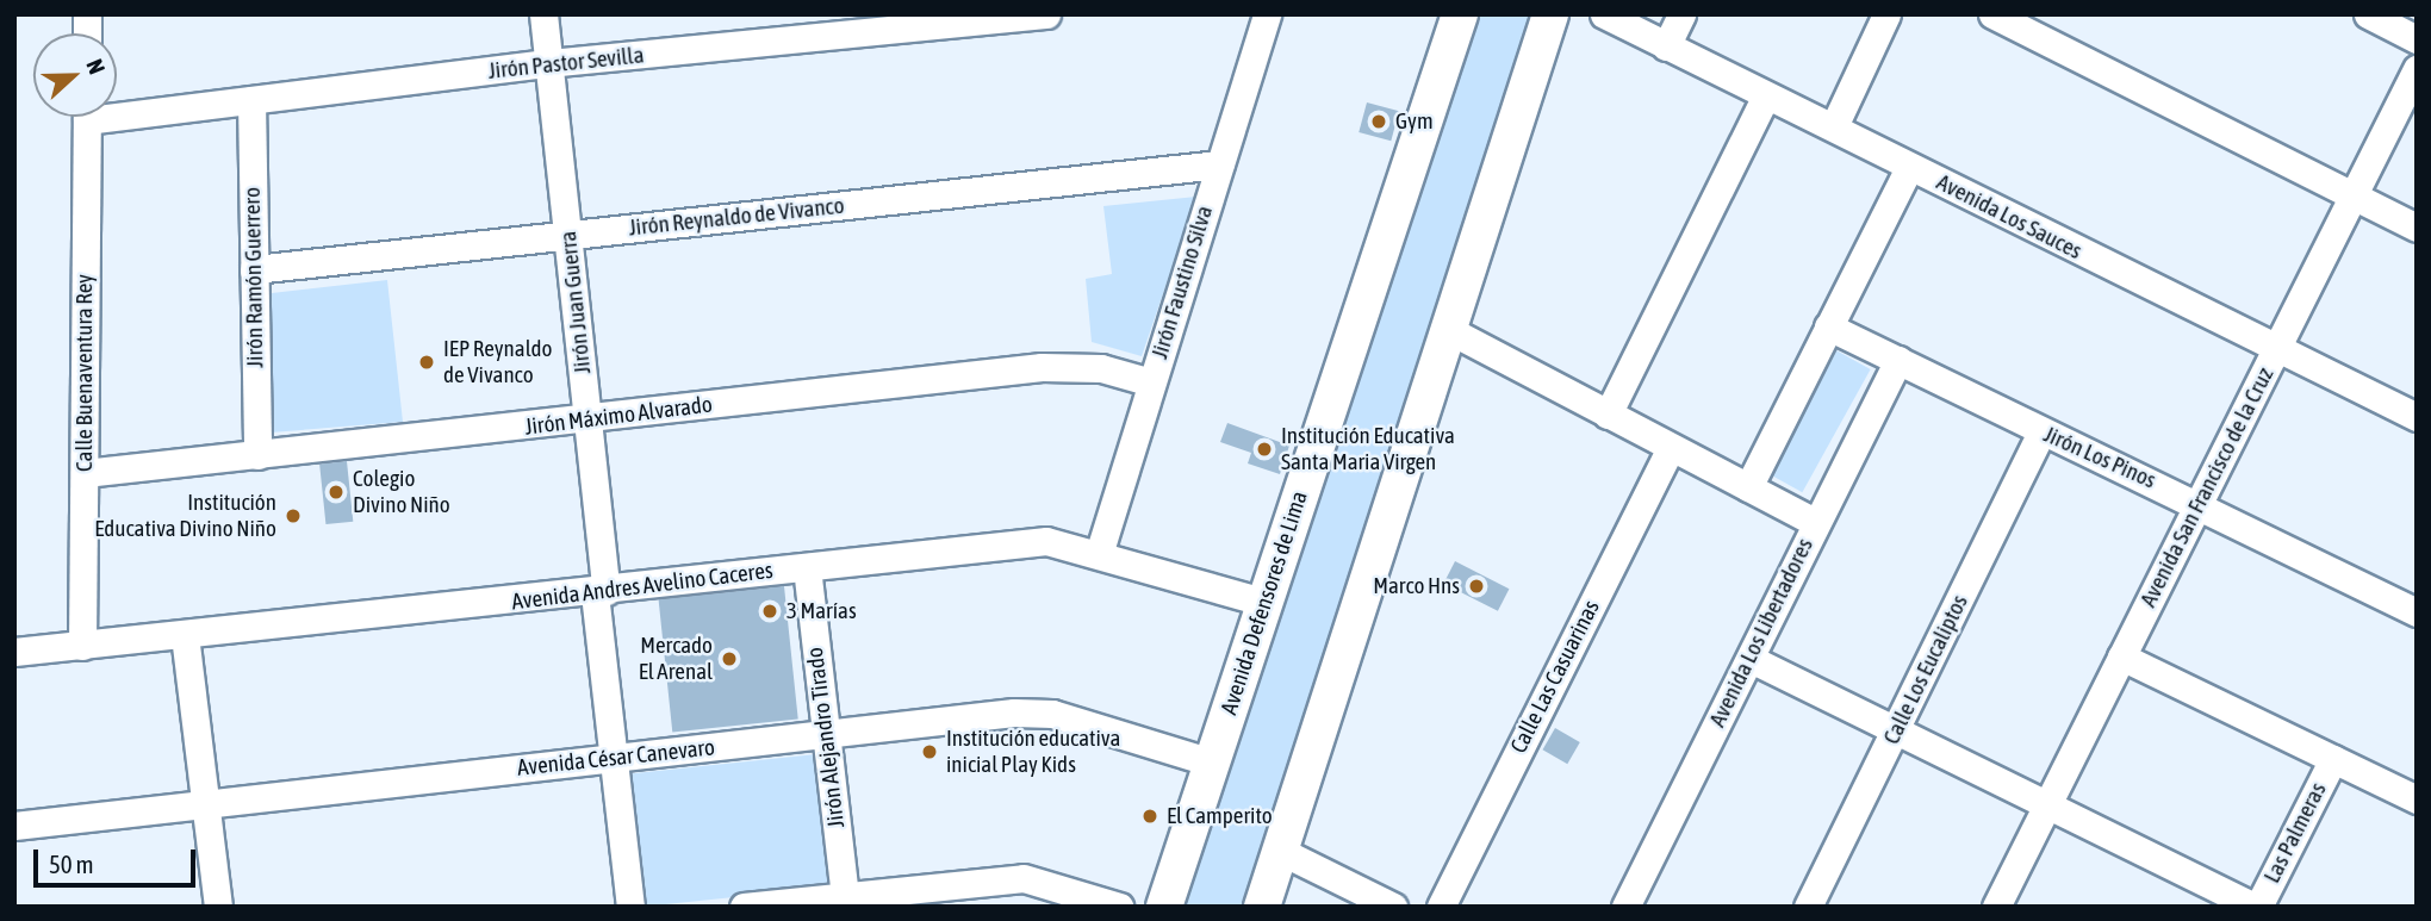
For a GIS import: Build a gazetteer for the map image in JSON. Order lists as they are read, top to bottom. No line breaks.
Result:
{"streets":{"main road":["Avenida Defensores de Lima"],"street":["Jirón Pastor Sevilla","Jirón Reynaldo de Vivanco","Avenida Los Sauces","Jirón Ramón Guerrero","Jirón Faustino Silva","Jirón Juan Guerra","Calle Buenaventura Rey","Jirón Máximo Alvarado","Jirón Los Pinos","Avenida San Francisco de la Cruz","Avenida Andres Avelino Caceres","Avenida Los Libertadores","Calle Los Eucaliptos","Calle Las Casuarinas","Jirón Alejandro Tirado","Avenida César Canevaro","Las Palmeras"]},"crossings":[["Jirón Pastor Sevilla","Jirón Ramón Guerrero"],["Jirón Pastor Sevilla","Jirón Juan Guerra"],["Jirón Reynaldo de Vivanco","Jirón Ramón Guerrero"],["Jirón Reynaldo de Vivanco","Jirón Faustino Silva"],["Jirón Reynaldo de Vivanco","Jirón Juan Guerra"],["Avenida Los Sauces","Avenida San Francisco de la Cruz"],["Jirón Ramón Guerrero","Jirón Máximo Alvarado"],["Jirón Faustino Silva","Jirón Máximo Alvarado"],["Jirón Faustino Silva","Avenida Andres Avelino Caceres"],["Jirón Juan Guerra","Jirón Máximo Alvarado"],["Jirón Juan Guerra","Avenida Andres Avelino Caceres"],["Jirón Juan Guerra","Avenida César Canevaro"],["Calle Buenaventura Rey","Jirón Máximo Alvarado"],["Calle Buenaventura Rey","Avenida Andres Avelino Caceres"],["Jirón Los Pinos","Avenida San Francisco de la Cruz"],["Jirón Los Pinos","Avenida Los Libertadores"],["Jirón Los Pinos","Calle Los Eucaliptos"],["Avenida Andres Avelino Caceres","Avenida Defensores de Lima"],["Avenida Andres Avelino Caceres","Jirón Alejandro Tirado"],["Avenida Defensores de Lima","Avenida César Canevaro"],["Jirón Alejandro Tirado","Avenida César Canevaro"]],"places":["Gym","IEP Reynaldo de Vivanco","Institución Educativa Santa Maria Virgen","Colegio Divino Niño","Institución Educativa Divino Niño","Marco Hns","3 Marías","Mercado El Arenal","Institución educativa inicial Play Kids","El Camperito"],"scale_bar":"50 m","north":"right"}
